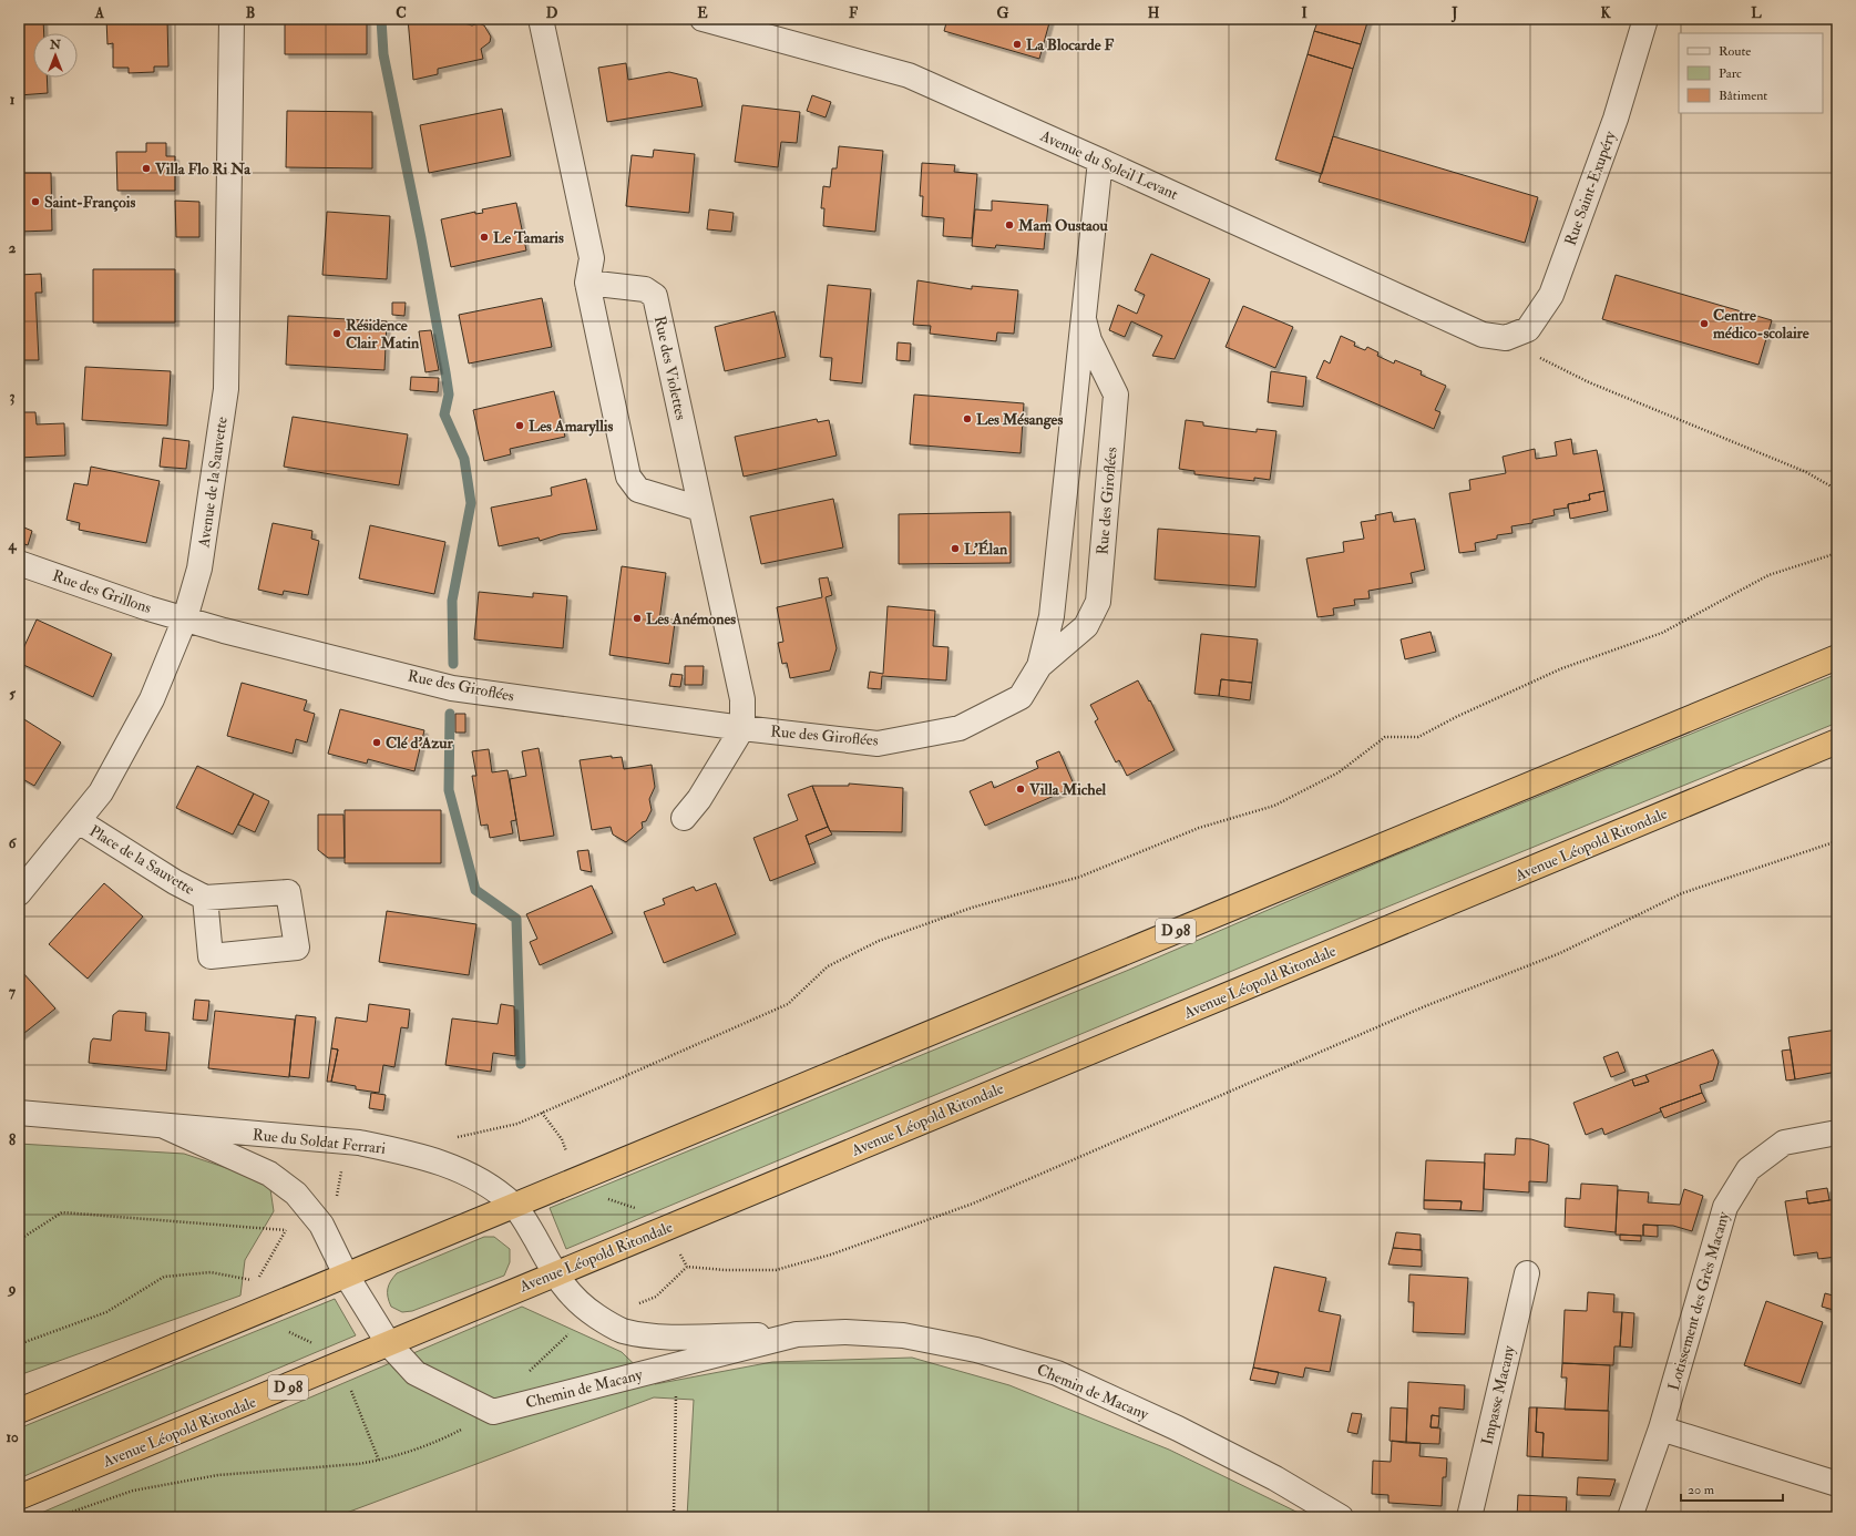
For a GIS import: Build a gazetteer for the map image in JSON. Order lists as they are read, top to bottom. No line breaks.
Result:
{"streets":{"highway":["Avenue Léopold Ritondale","D 98"],"street":["Avenue du Soleil Levant","Rue Saint-Exupéry","Rue des Violettes","Avenue de la Sauvette","Rue des Giroflées","Rue des Grillons","Place de la Sauvette","Rue du Soldat Ferrari","Lotissement des Grès Macany","Chemin de Macany","Impasse Macany"]},"crossings":[["Avenue du Soleil Levant","Rue Saint-Exupéry"],["Avenue du Soleil Levant","Rue des Giroflées"],["Rue des Violettes","Rue des Giroflées"],["Avenue de la Sauvette","Rue des Giroflées"],["Avenue de la Sauvette","Rue des Grillons"],["Avenue de la Sauvette","Place de la Sauvette"],["Rue des Giroflées","Rue des Grillons"],["Avenue Léopold Ritondale","Rue du Soldat Ferrari"],["Avenue Léopold Ritondale","Chemin de Macany"],["D 98","Rue du Soldat Ferrari"],["Rue du Soldat Ferrari","Chemin de Macany"]],"places":["La Blocarde F","Villa Flo Ri Na","Saint-François","Mam Oustaou","Le Tamaris","Centre médico-scolaire","Résidence Clair Matin","Les Mésanges","Les Amaryllis","L'Élan","Les Anémones","Clé d'Azur","Villa Michel"],"legend":["Route","Parc","Bâtiment"],"scale_bar":"20 m","north":"top","grid":{"columns":["A","B","C","D","E","F","G","H","I","J","K","L"],"rows":["1","2","3","4","5","6","7","8","9","10"]}}
